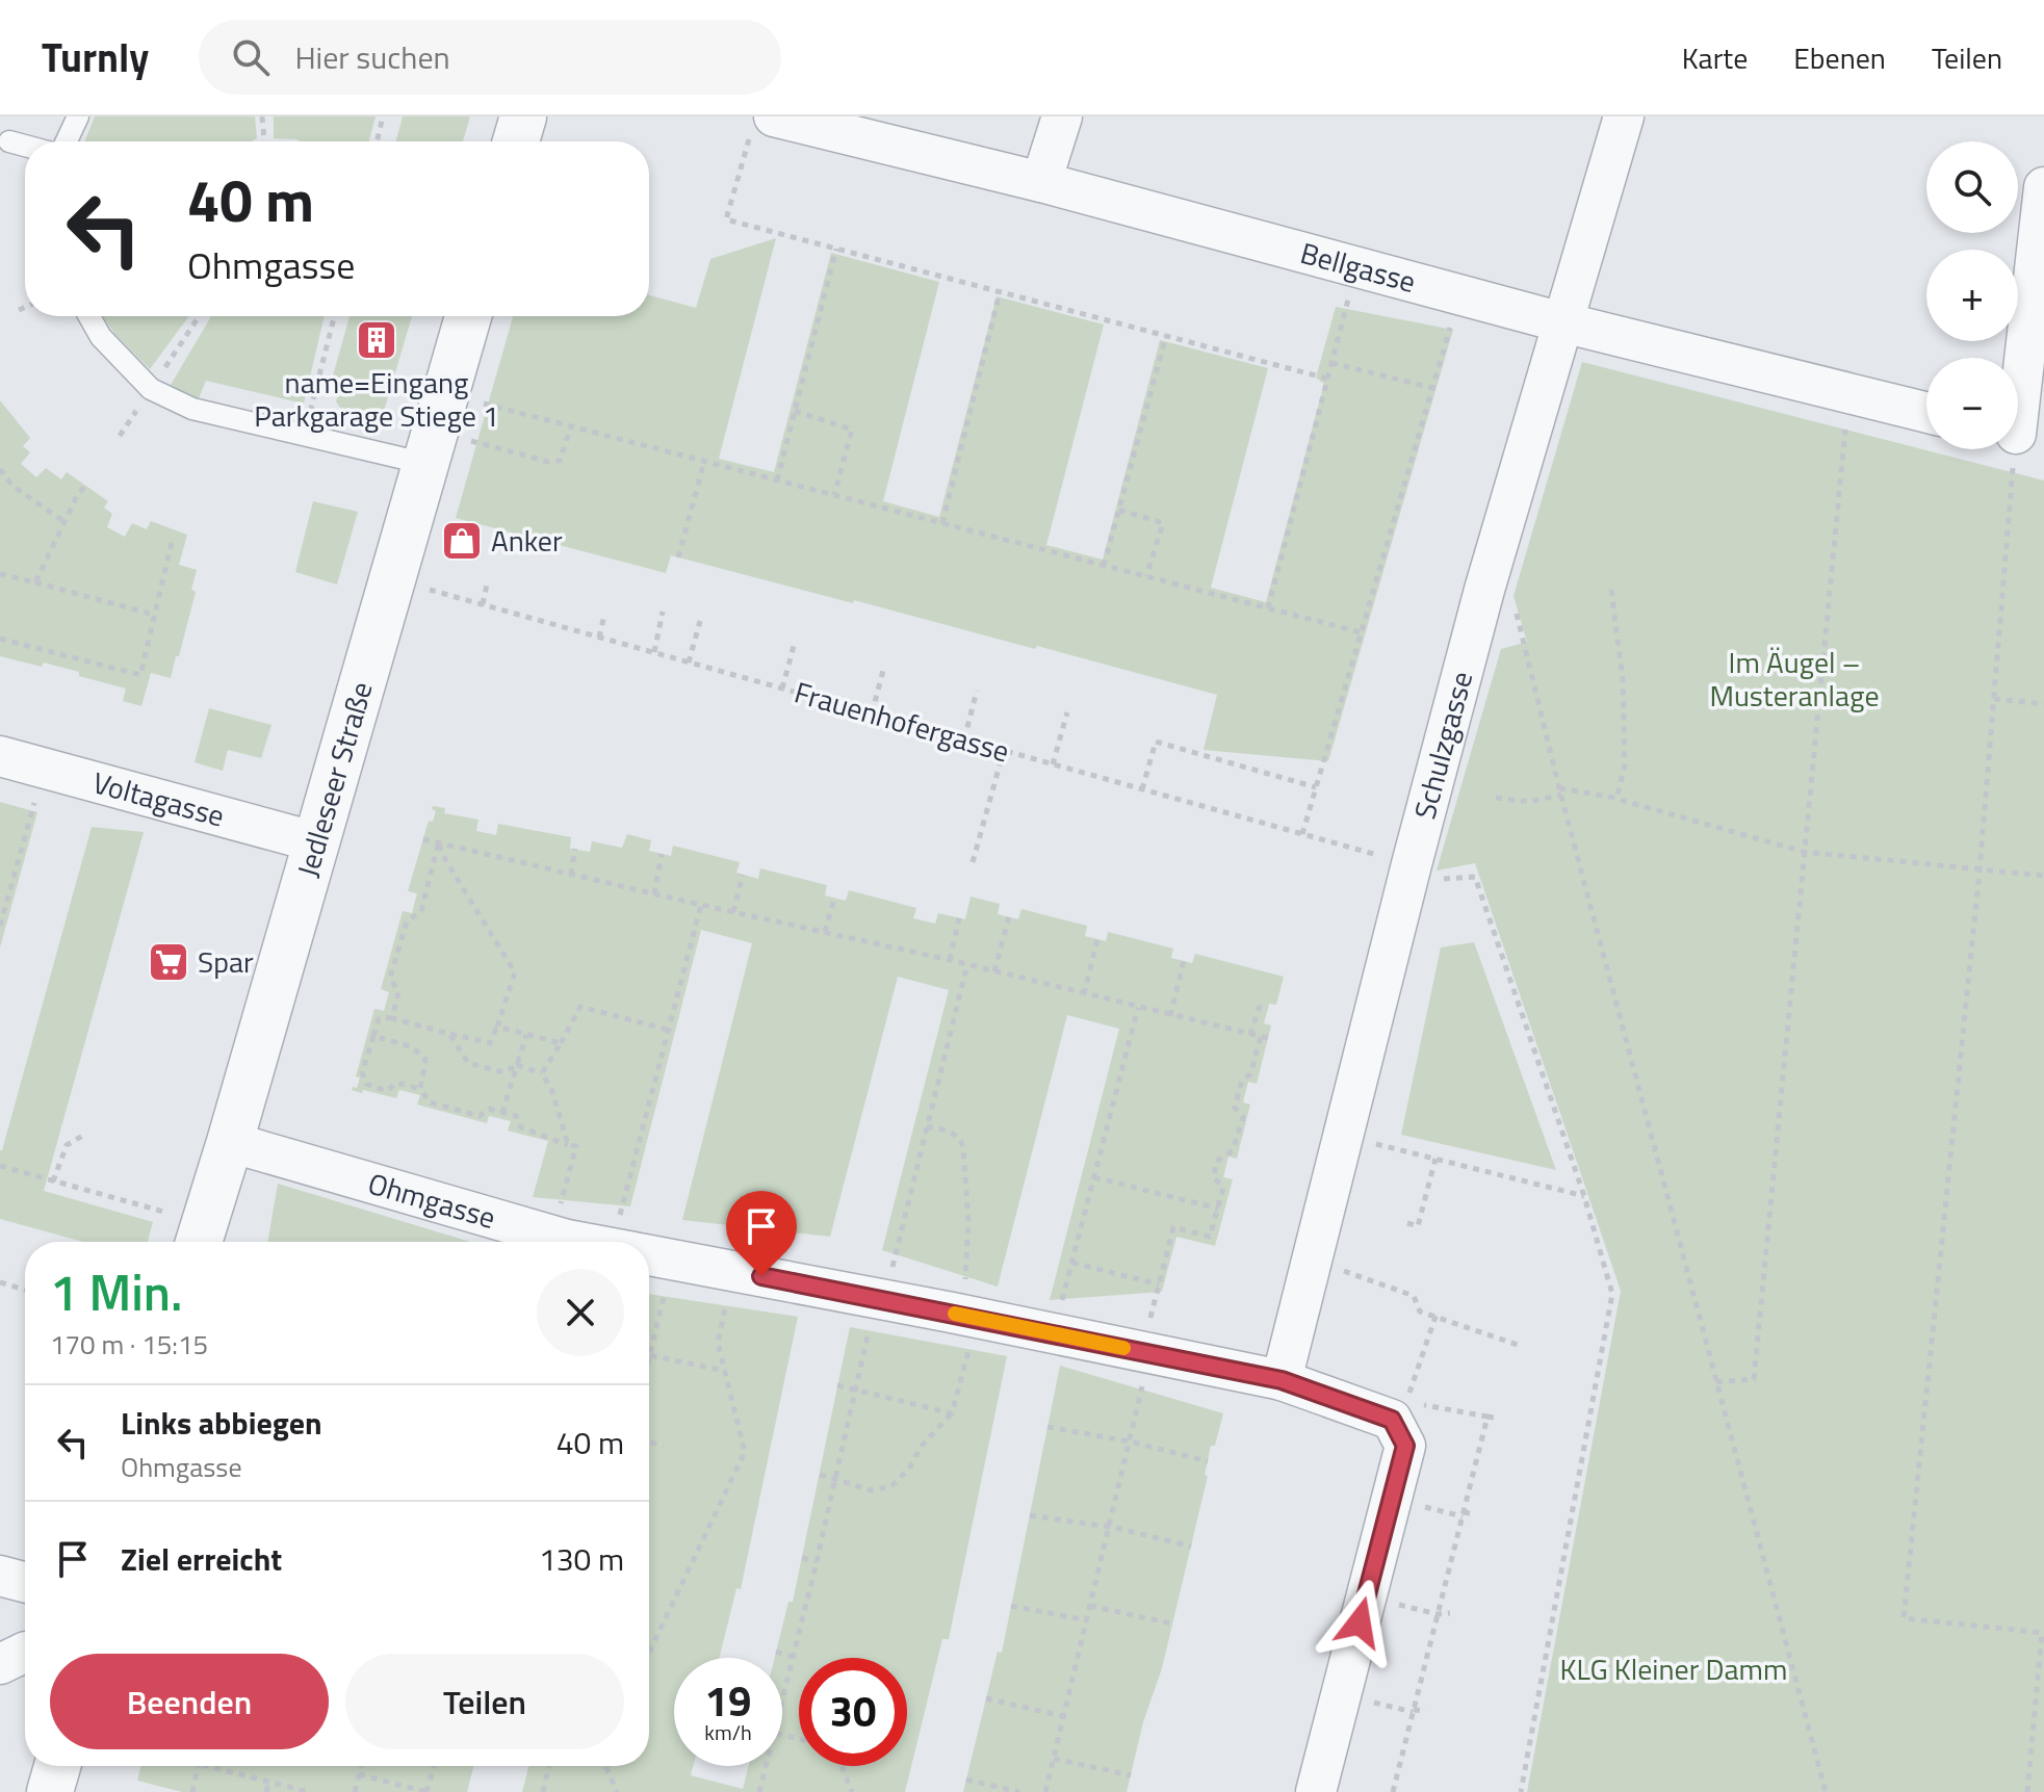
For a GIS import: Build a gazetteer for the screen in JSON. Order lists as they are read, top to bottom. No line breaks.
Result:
{"streets":{"street":["Bellgasse","Schulzgasse","Jedleseer Straße","Voltagasse","Ohmgasse"],"path":["Frauenhofergasse"]},"crossings":[["Bellgasse","Schulzgasse"],["Frauenhofergasse","Schulzgasse"],["Frauenhofergasse","Jedleseer Straße"],["Schulzgasse","Ohmgasse"],["Jedleseer Straße","Voltagasse"],["Jedleseer Straße","Ohmgasse"]],"parks":["Im Äugel – Musteranlage","KLG Kleiner Damm"],"places":{"building":["name=Eingang Parkgarage Stiege 1"],"shop":["Anker"],"supermarket":["Spar"]},"page":{"header":"Turnly","search":"Hier suchen","nav":["Karte","Ebenen","Teilen"],"map_buttons":["+","−"],"turn":["40 m","Ohmgasse"],"heading":["1 Min.","170 m · 15:15"],"list":[{"name":"Links abbiegen","note":"Ohmgasse","value":"40 m"},{"name":"Ziel erreicht","value":"130 m"}],"buttons":["Beenden","Teilen"],"speed":"19 km/h","limit":"30"}}
